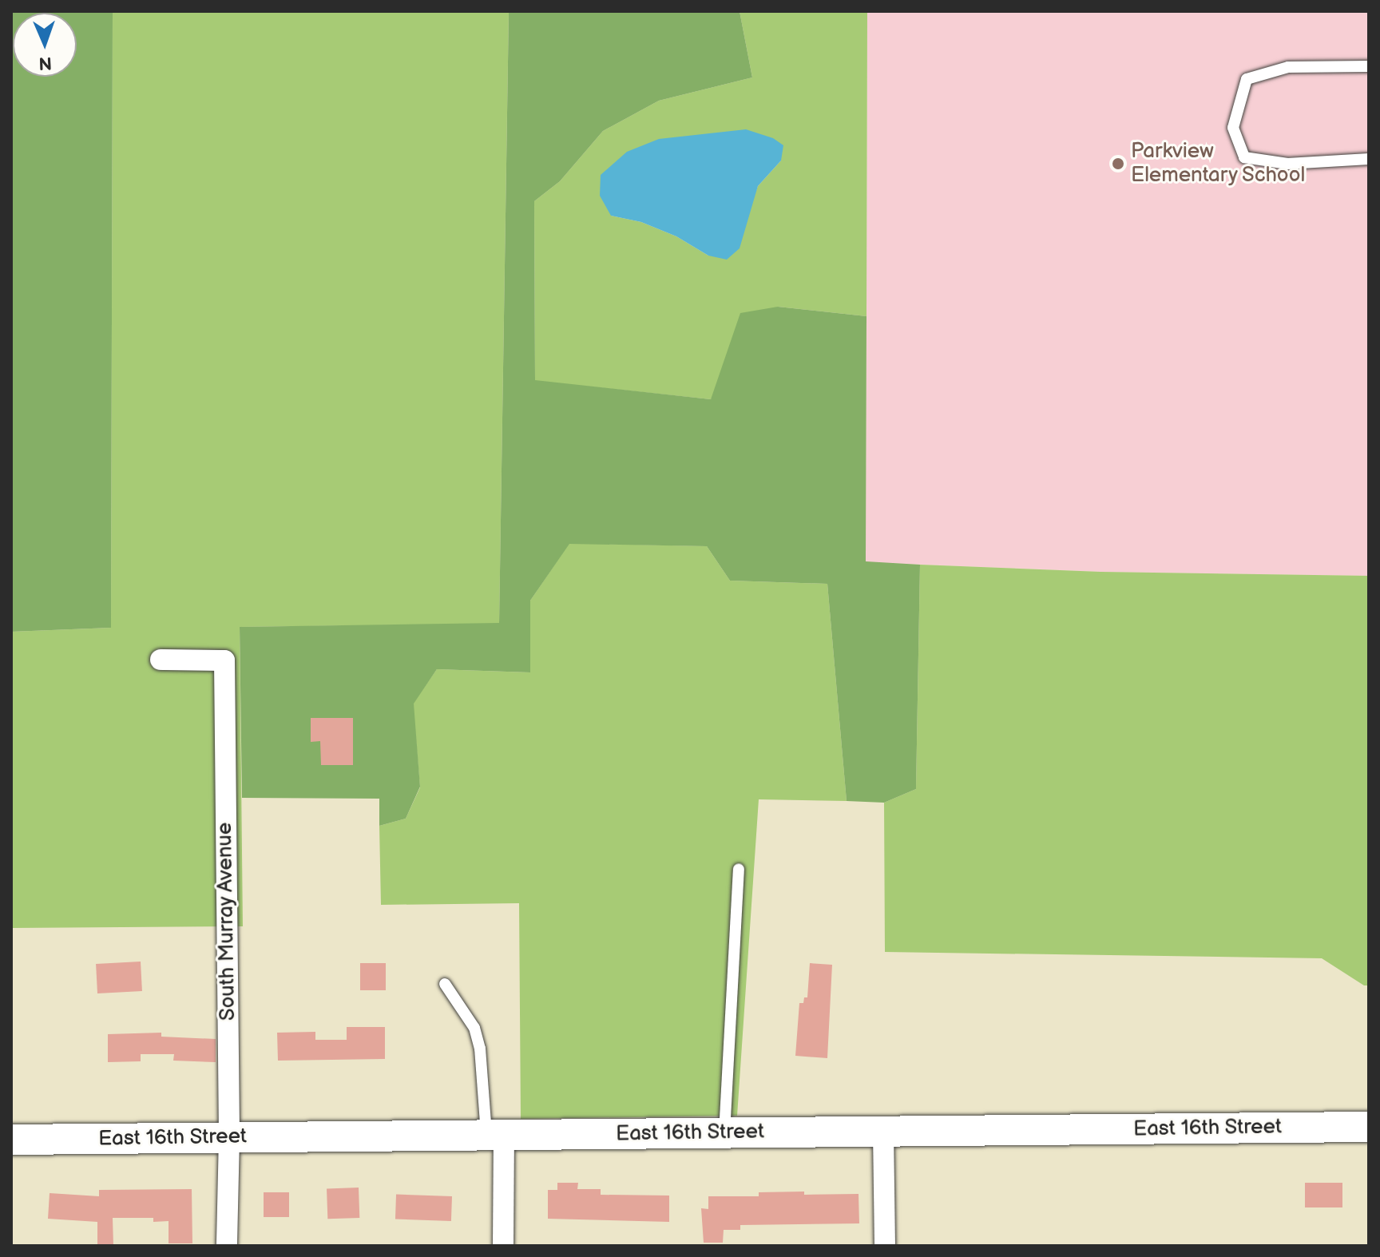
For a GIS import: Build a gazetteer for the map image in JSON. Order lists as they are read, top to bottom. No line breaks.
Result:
{"streets":{"street":["South Murray Avenue","East 16th Street"]},"crossings":[["South Murray Avenue","East 16th Street"]],"places":["Parkview Elementary School"],"north":"bottom"}
